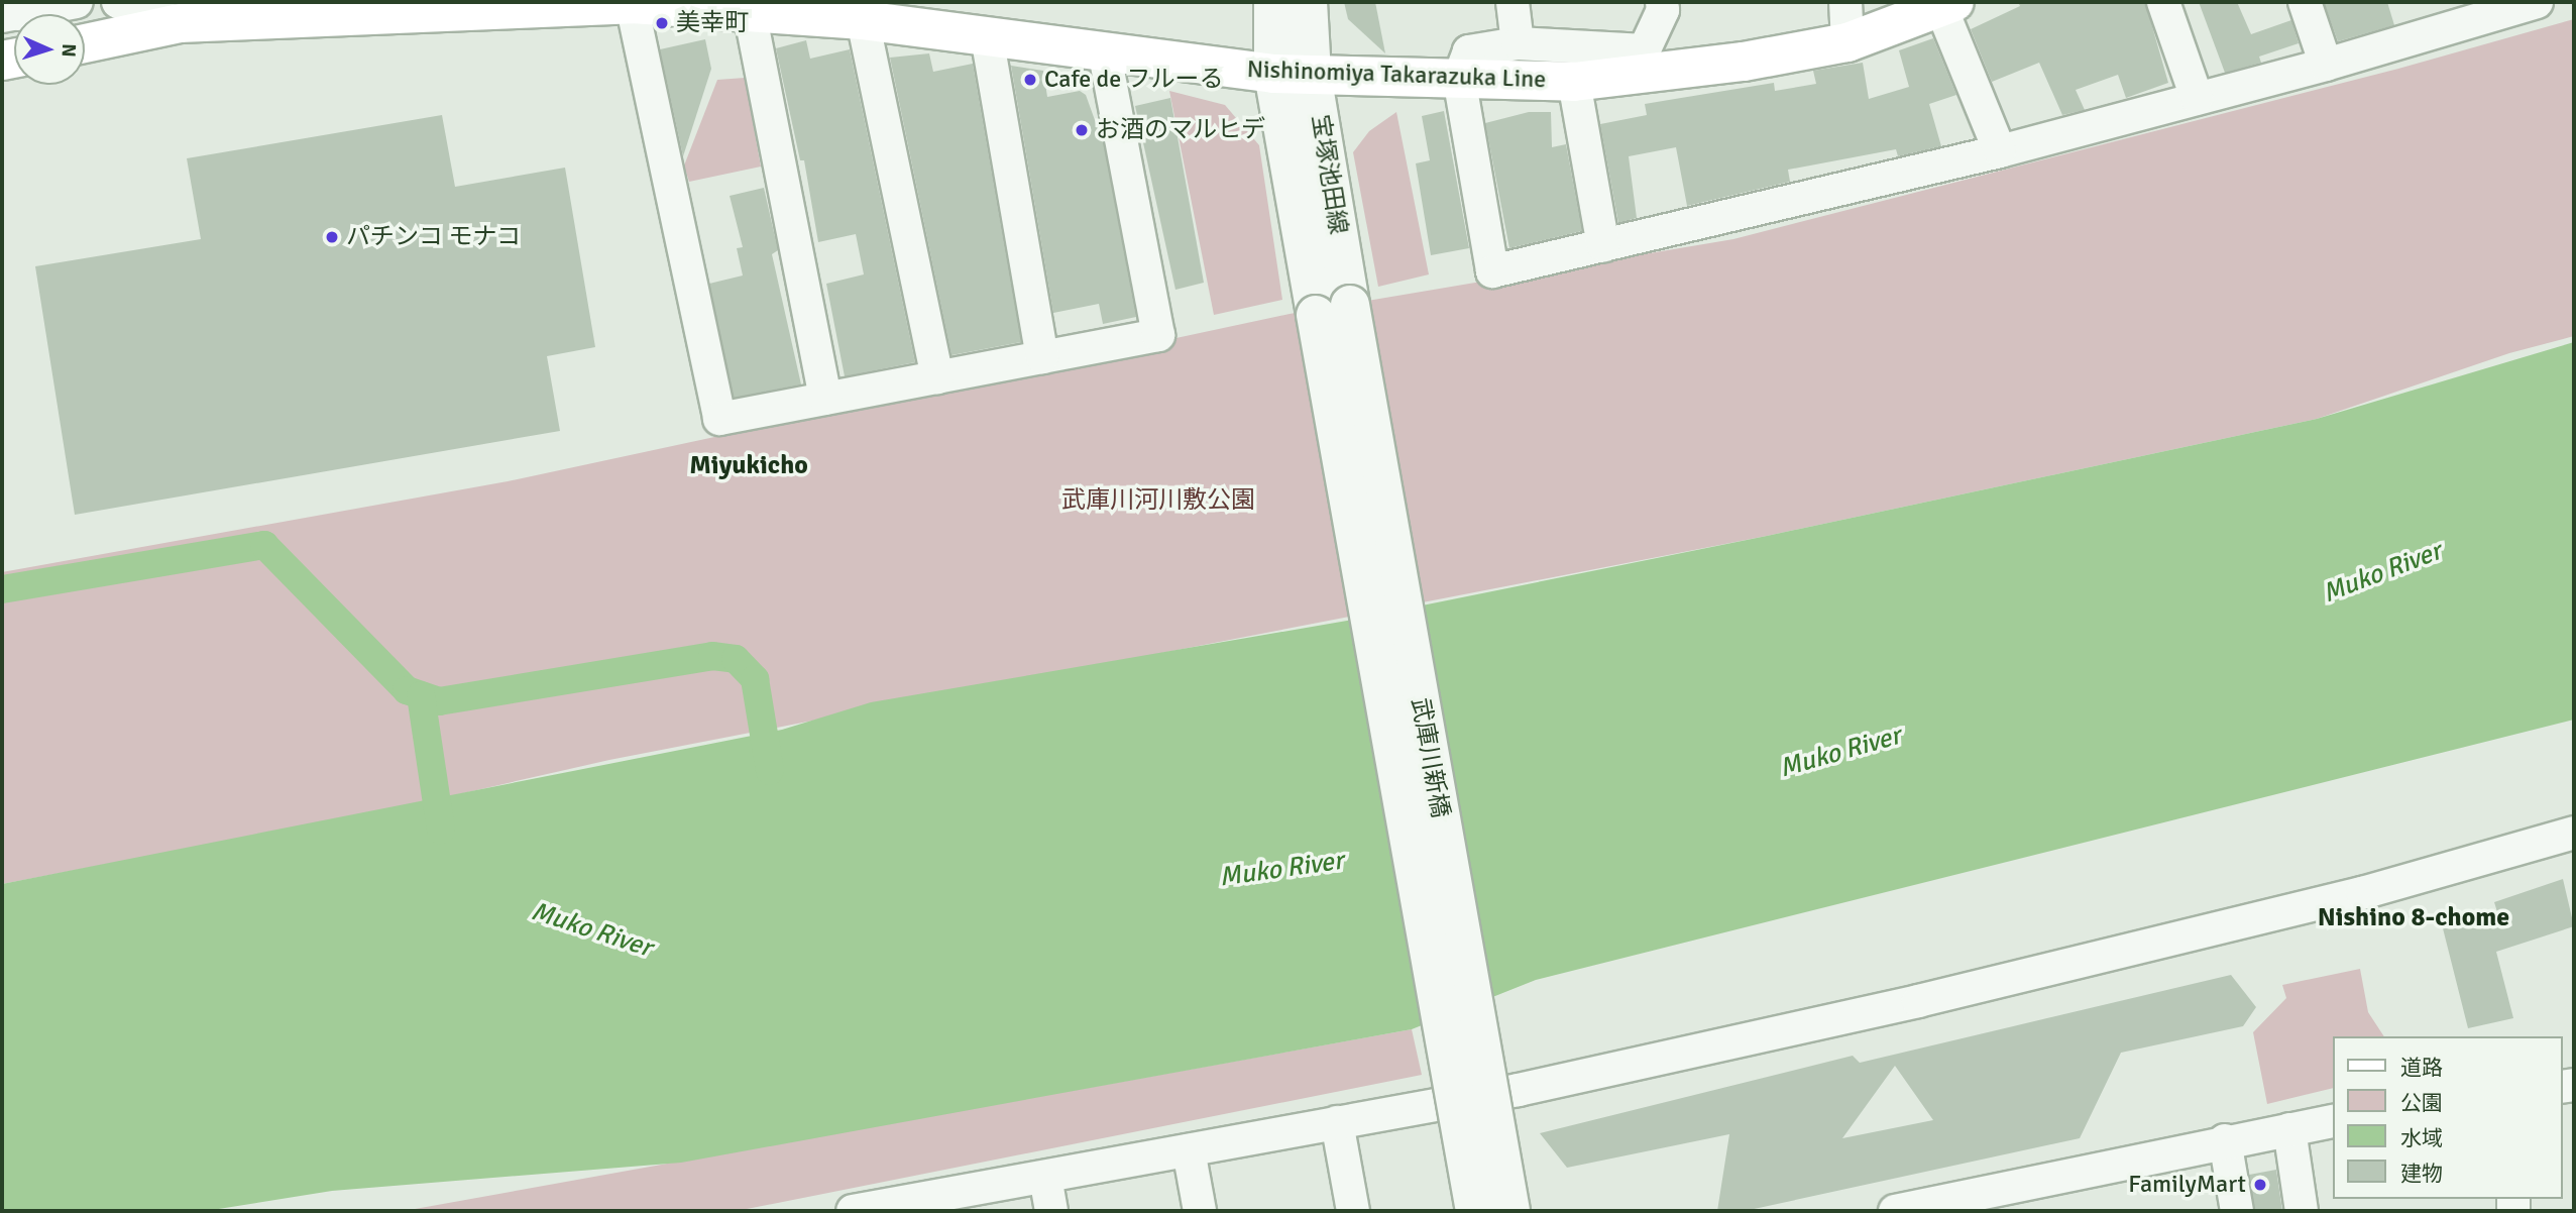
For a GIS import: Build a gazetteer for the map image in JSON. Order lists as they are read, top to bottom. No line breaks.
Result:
{"streets":{"main road":["Nishinomiya Takarazuka Line"],"street":["宝塚池田線","武庫川新橋"]},"crossings":[["Nishinomiya Takarazuka Line","宝塚池田線"],["宝塚池田線","武庫川新橋"]],"districts":["Miyukicho","Nishino 8-chome"],"water":["Muko River"],"parks":["武庫川河川敷公園"],"places":["美幸町","Cafe de フルーる","お酒のマルヒデ","パチンコ モナコ","FamilyMart"],"legend":["道路","公園","水域","建物"],"north":"right"}
